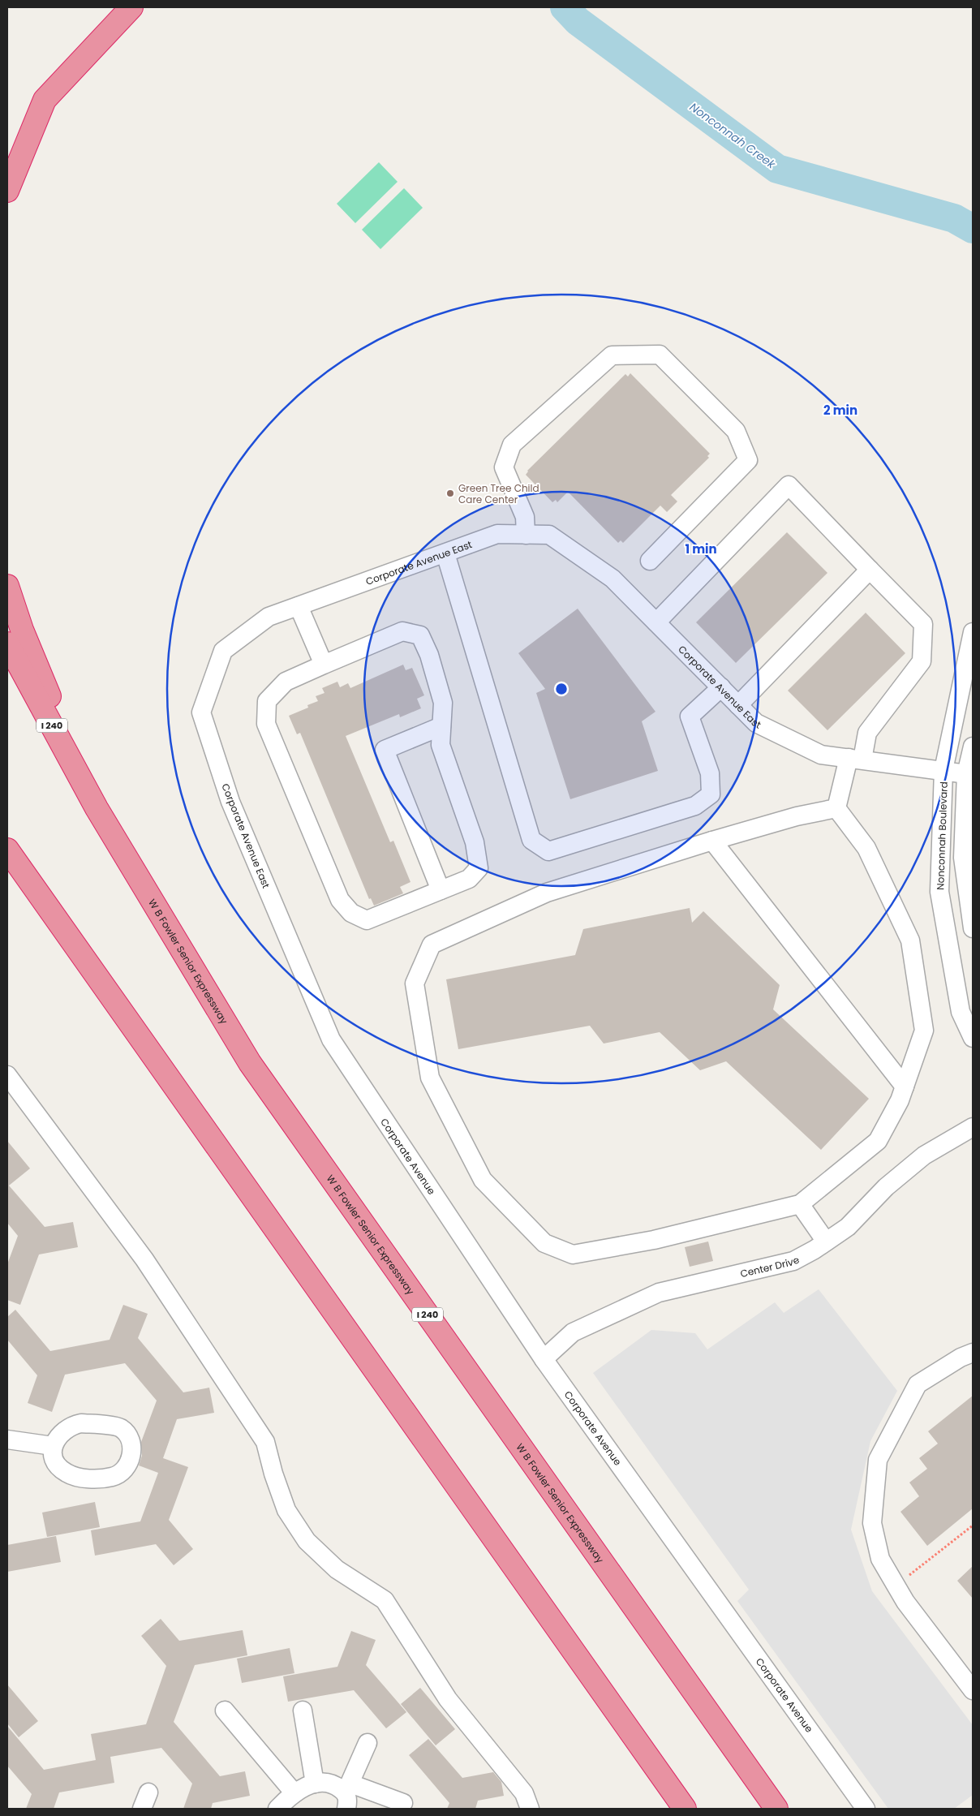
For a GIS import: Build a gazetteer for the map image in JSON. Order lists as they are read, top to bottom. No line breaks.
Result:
{"streets":{"highway":["I 240","W B Fowler Senior Expressway"],"street":["Corporate Avenue East","Nonconnah Boulevard","Corporate Avenue","Center Drive"]},"crossings":[["Corporate Avenue East","Nonconnah Boulevard"],["Corporate Avenue East","Corporate Avenue"],["I 240","W B Fowler Senior Expressway"],["Corporate Avenue","Center Drive"]],"water":["Nonconnah Creek"],"places":["Green Tree Child Care Center"],"rings":["2 min","1 min"]}
